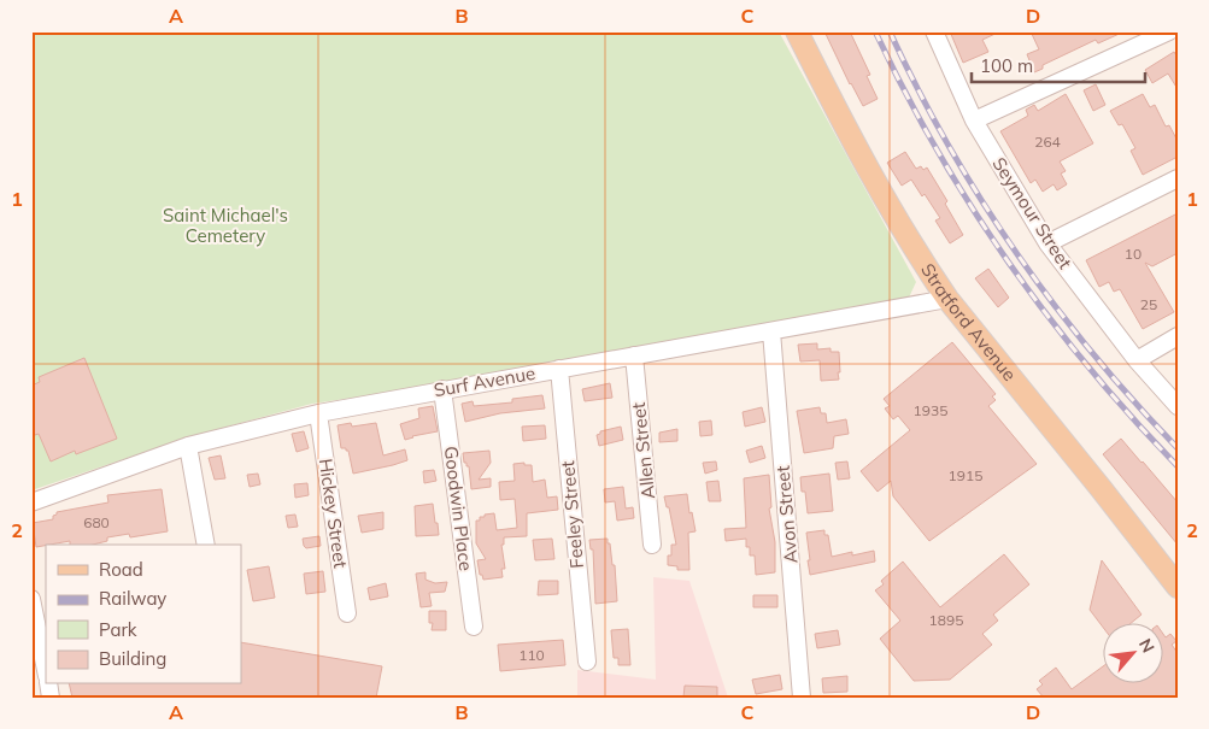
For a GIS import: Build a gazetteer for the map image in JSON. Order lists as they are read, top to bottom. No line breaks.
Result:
{"streets":{"main road":["Stratford Avenue"],"street":["Seymour Street","Surf Avenue","Allen Street","Goodwin Place","Hickey Street","Feeley Street","Avon Street"]},"crossings":[["Stratford Avenue","Surf Avenue"],["Surf Avenue","Allen Street"],["Surf Avenue","Goodwin Place"],["Surf Avenue","Hickey Street"],["Surf Avenue","Feeley Street"],["Surf Avenue","Avon Street"]],"parks":["Saint Michael's Cemetery"],"house_numbers":["264","10","25","1935","1915","680","1895","110"],"legend":["Road","Railway","Park","Building"],"scale_bar":"100 m","north":"top right","grid":{"columns":["A","B","C","D"],"rows":["1","2"]}}
